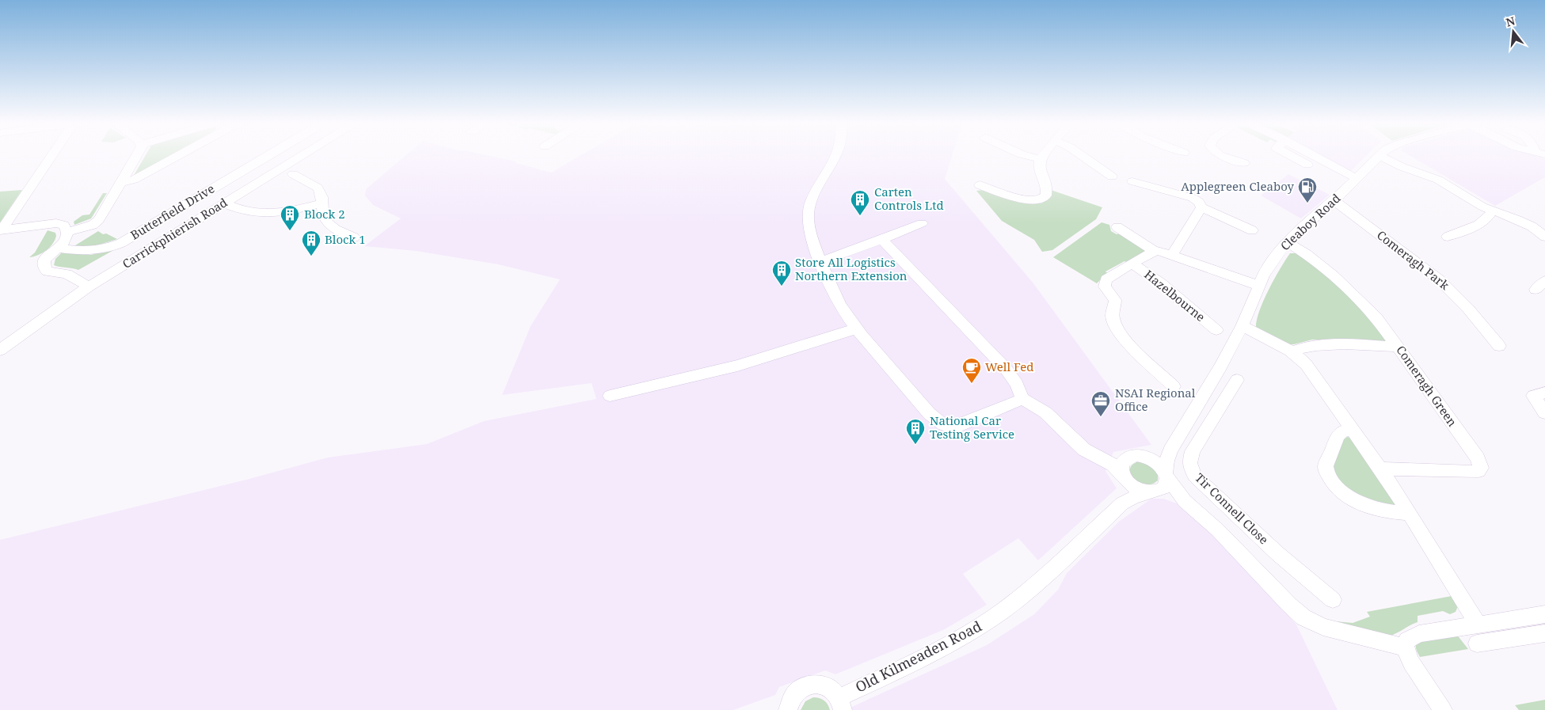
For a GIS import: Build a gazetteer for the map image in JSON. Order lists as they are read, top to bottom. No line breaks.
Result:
{"streets":{"street":["Butterfield Drive","Cleaboy Road","Carrickphierish Road","Comeragh Park","Hazelbourne","Comeragh Green","Tir Connell Close","Old Kilmeaden Road"]},"crossings":[["Cleaboy Road","Comeragh Park"],["Cleaboy Road","Hazelbourne"],["Cleaboy Road","Comeragh Green"],["Cleaboy Road","Old Kilmeaden Road"]],"places":{"fuel station":["Applegreen Cleaboy"],"building":["Carten Controls Ltd","Block 2","Block 1","Store All Logistics Northern Extension","National Car Testing Service"],"cafe":["Well Fed"],"office":["NSAI Regional Office"]},"north":"top"}
